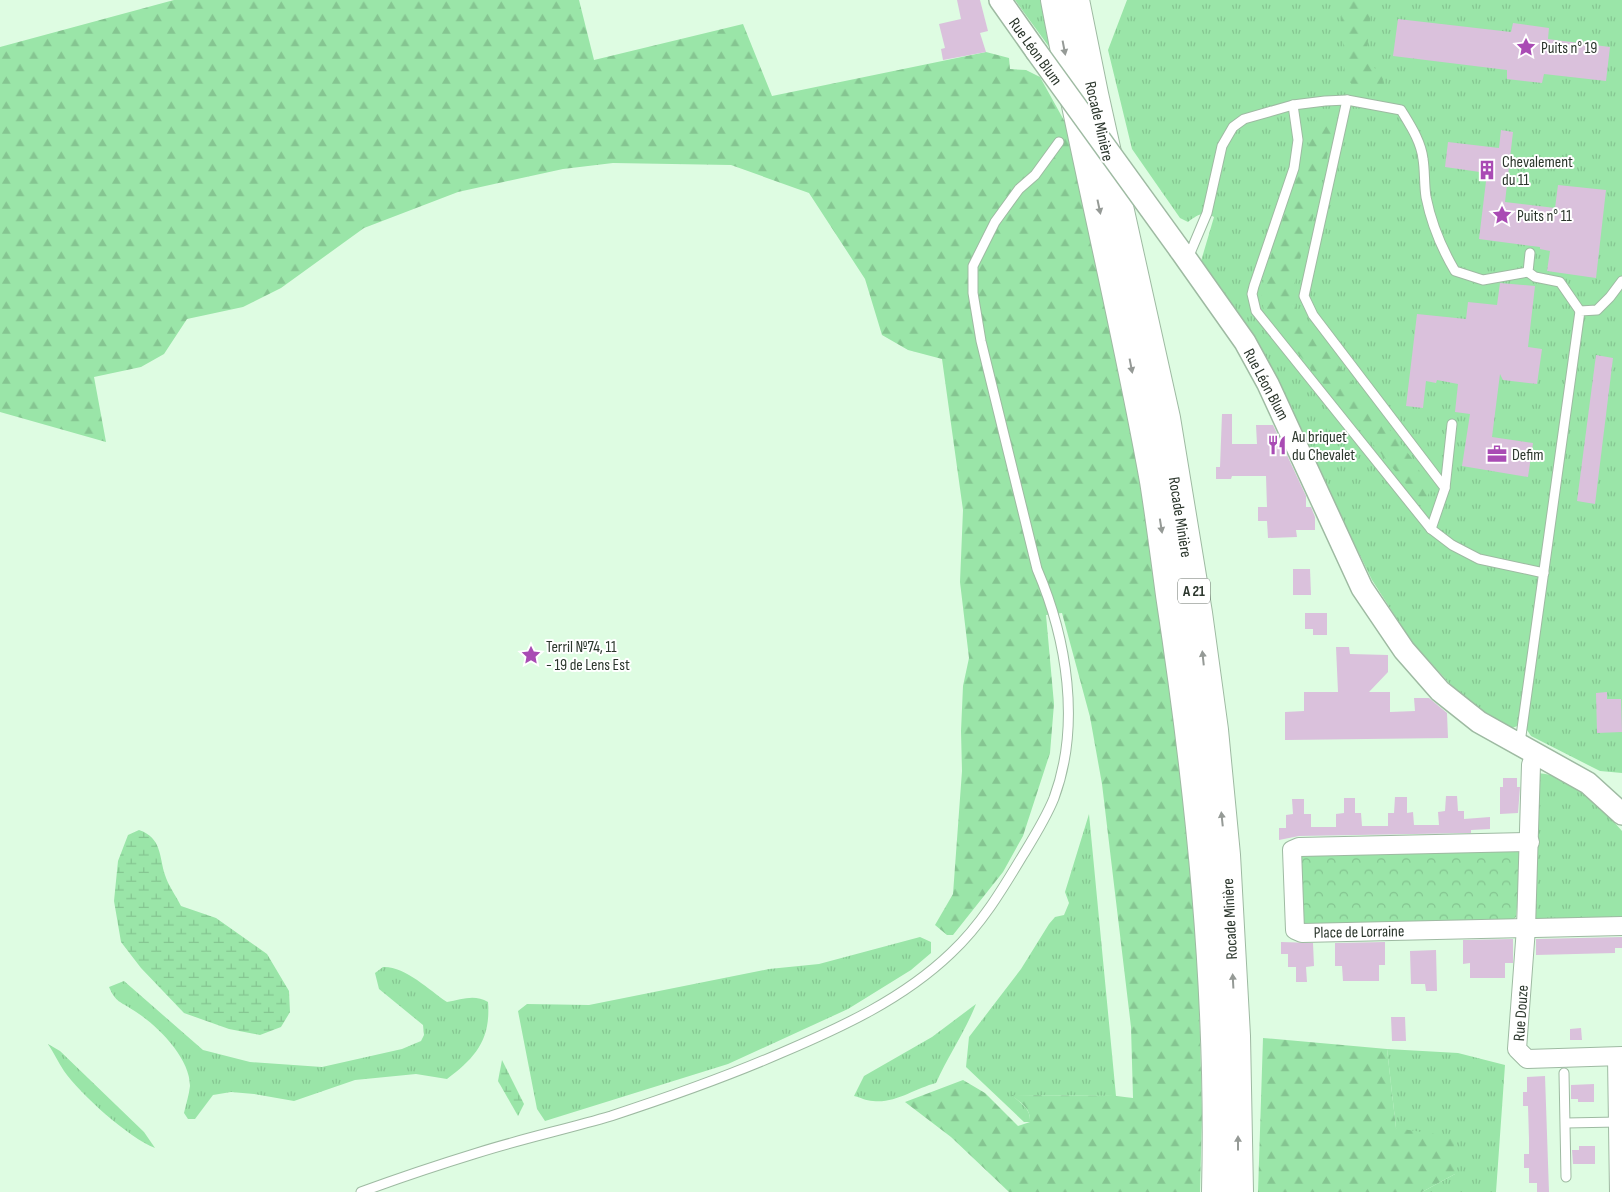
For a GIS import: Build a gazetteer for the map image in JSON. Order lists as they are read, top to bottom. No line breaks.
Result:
{"streets":{"highway":["Rocade Minière","A 21"],"street":["Rue Léon Blum","Place de Lorraine","Rue Douze"]},"crossings":[["Rue Léon Blum","Rue Douze"],["Place de Lorraine","Rue Douze"]],"places":{"place":["Puits n° 19","Puits n° 11","Terril №74, 11 - 19 de Lens Est"],"building":["Chevalement du 11"],"restaurant":["Au briquet du Chevalet"],"office":["Defim"]}}
